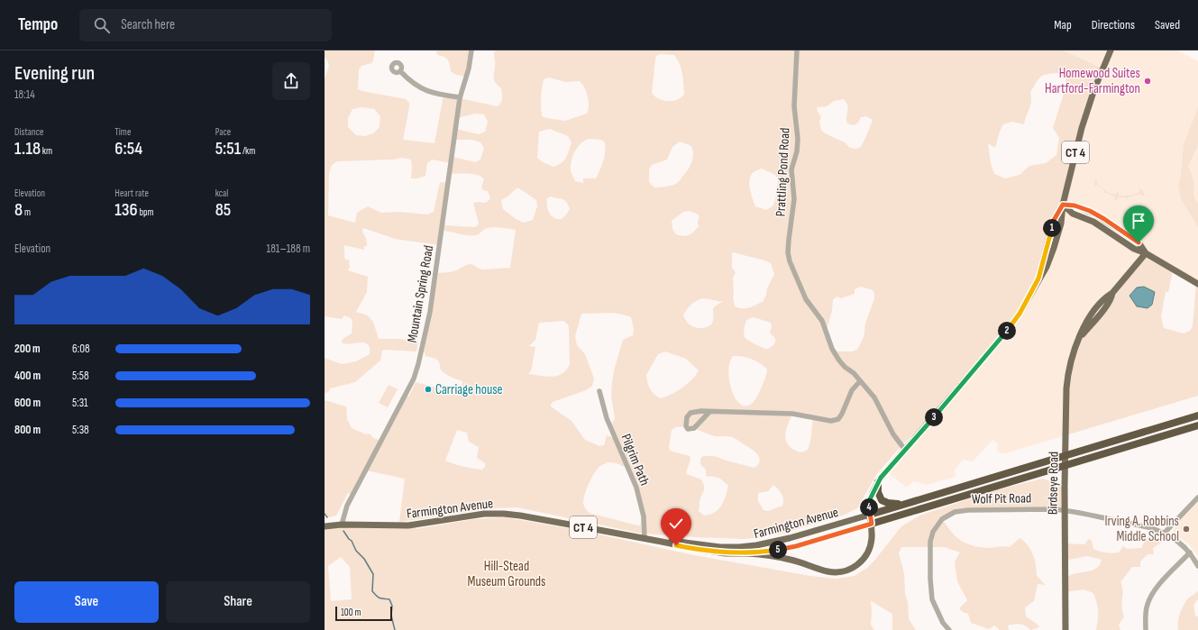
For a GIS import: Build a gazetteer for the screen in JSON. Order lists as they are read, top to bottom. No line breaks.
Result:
{"streets":{"main road":["CT 4","Birdseye Road","Farmington Avenue"],"street":["Prattling Pond Road","Mountain Spring Road","Pilgrim Path","Wolf Pit Road"]},"crossings":[["CT 4","Prattling Pond Road"],["CT 4","Farmington Avenue"],["Mountain Spring Road","Farmington Avenue"],["Pilgrim Path","Farmington Avenue"],["Birdseye Road","Wolf Pit Road"]],"parks":["Hill-Stead Museum Grounds"],"places":["Homewood Suites Hartford-Farmington","Carriage house","Irving A. Robbins Middle School"],"scale_bar":"100 m","page":{"header":"Tempo","search":"Search here","nav":["Map","Directions","Saved"],"heading":["Evening run","18:14"],"stats":[["Distance","1.18 km"],["Time","6:54"],["Pace","5:51 /km"],["Elevation","8 m"],["Heart rate","136 bpm"],["kcal","85"]],"pins":["1","2","3","4","5"],"chart":["Elevation","181–188 m"],"list":[{"name":"200 m","note":"6:08"},{"name":"400 m","note":"5:58"},{"name":"600 m","note":"5:31"},{"name":"800 m","note":"5:38"}],"buttons":["Save","Share"],"scale":"100 m"}}
